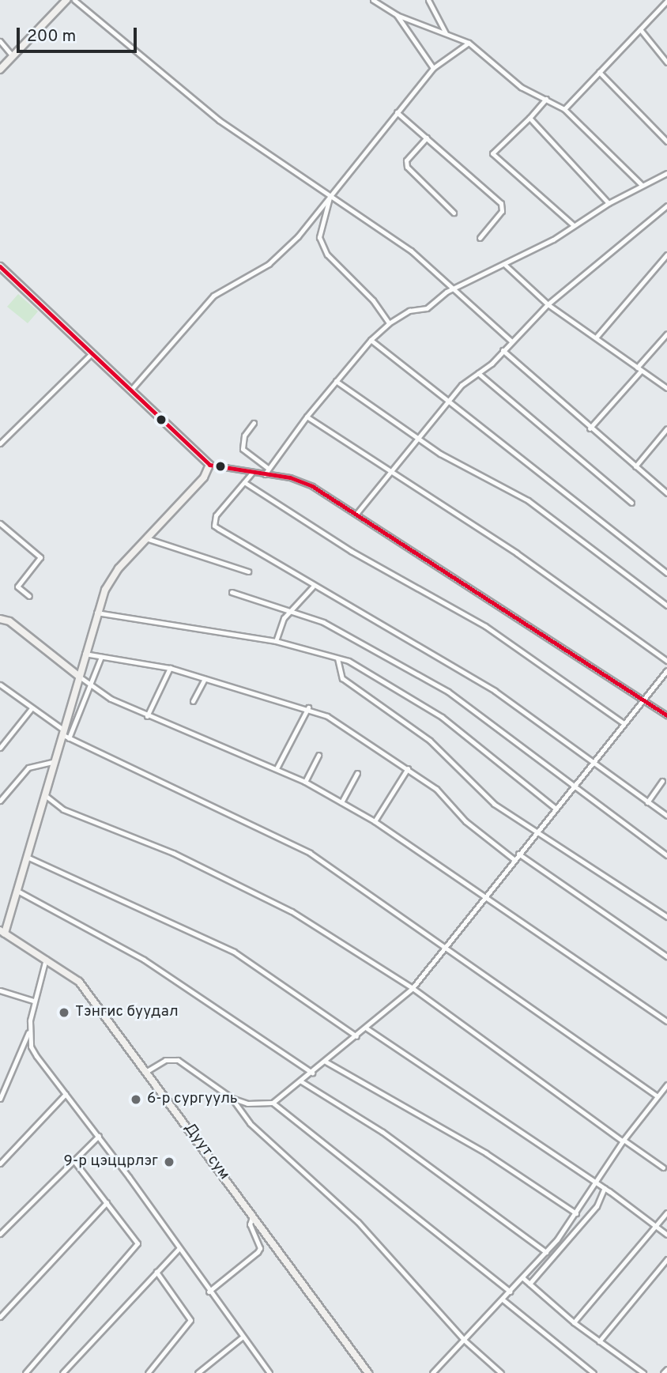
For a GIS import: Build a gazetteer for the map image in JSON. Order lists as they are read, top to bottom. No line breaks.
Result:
{"streets":{"street":["Дуут сум"]},"places":["Тэнгис буудал","6-р сургууль","9-р цэццрлэг"],"scale_bar":"200 m"}
